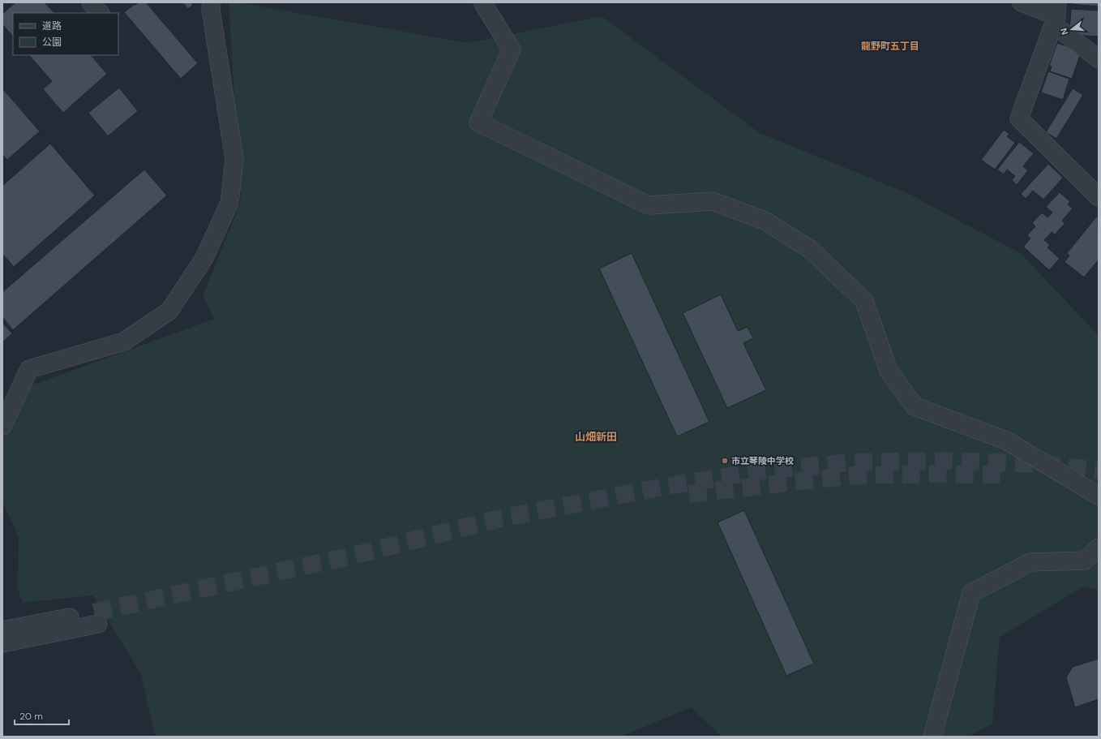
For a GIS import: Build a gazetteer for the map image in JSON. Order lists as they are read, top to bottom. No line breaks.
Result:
{"districts":["龍野町五丁目","山畑新田"],"places":["市立琴陵中学校"],"legend":["道路","公園"],"scale_bar":"20 m","north":"left"}
